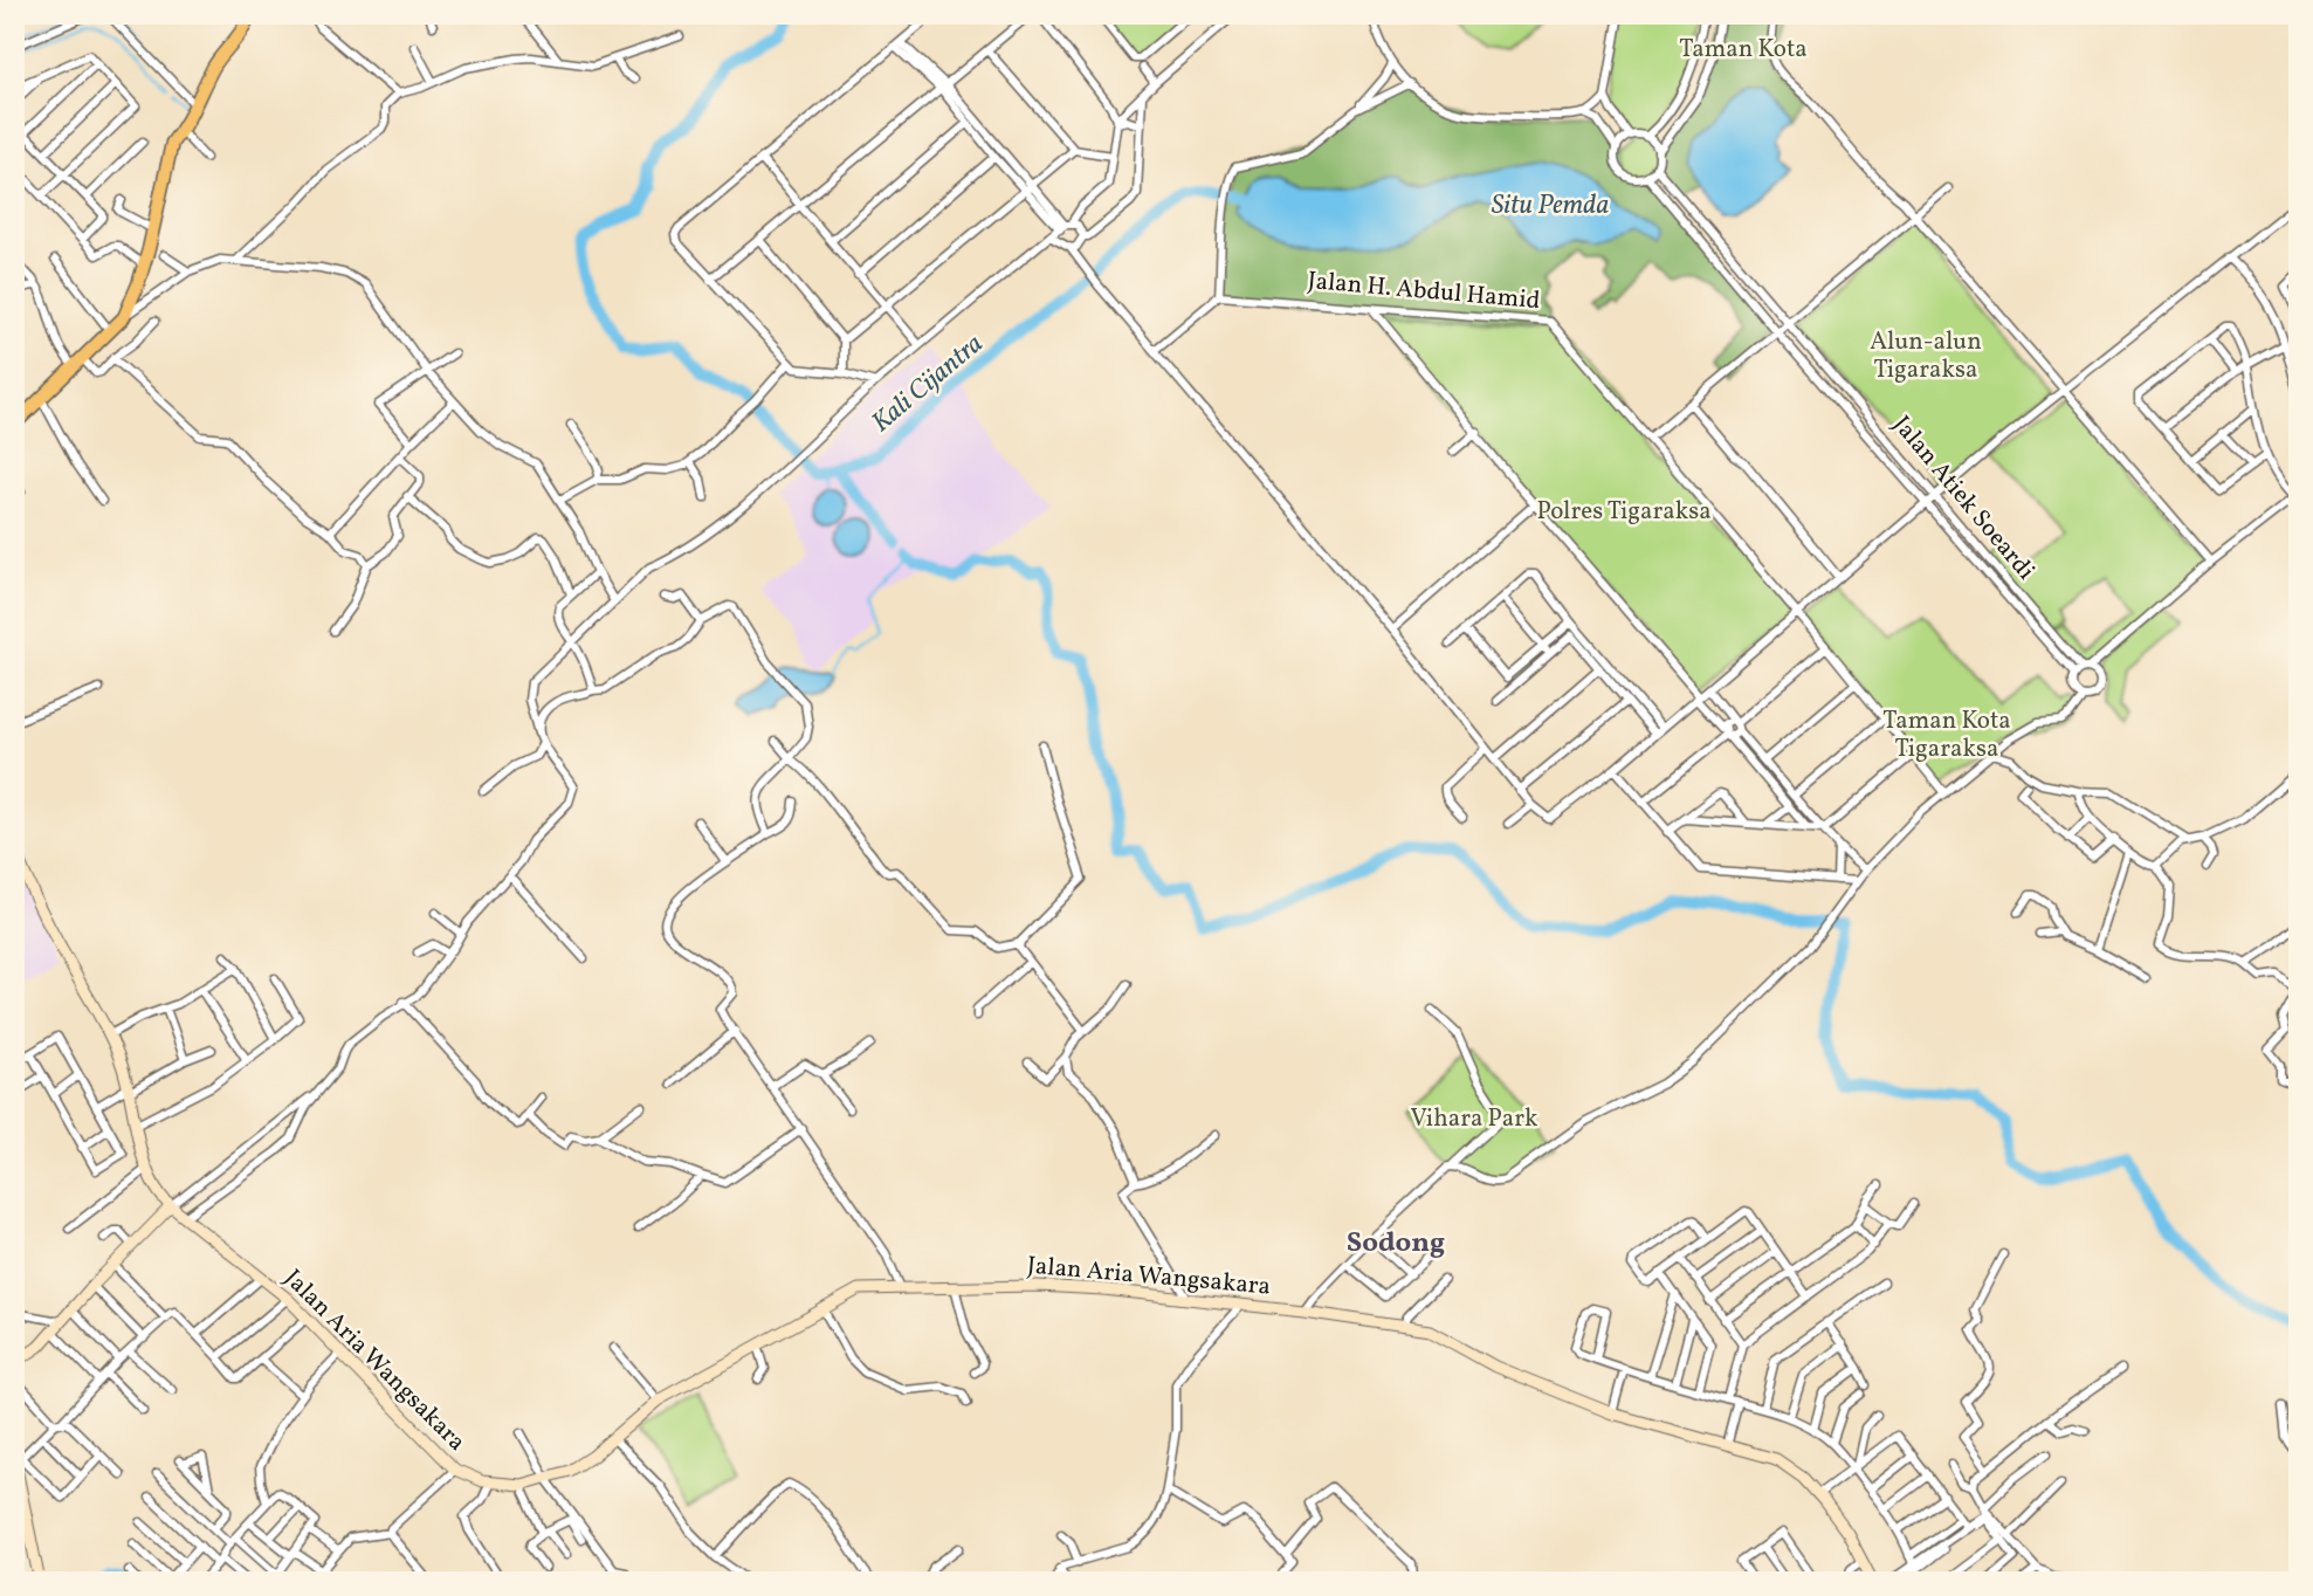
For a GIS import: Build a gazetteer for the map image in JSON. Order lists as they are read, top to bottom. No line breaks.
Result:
{"streets":{"street":["Jalan H. Abdul Hamid","Jalan Atiek Soeardi","Jalan Aria Wangsakara"]},"districts":["Sodong"],"water":["Situ Pemda","Kali Cijantra"],"parks":["Taman Kota","Alun-alun Tigaraksa","Polres Tigaraksa","Taman Kota Tigaraksa","Vihara Park"]}
